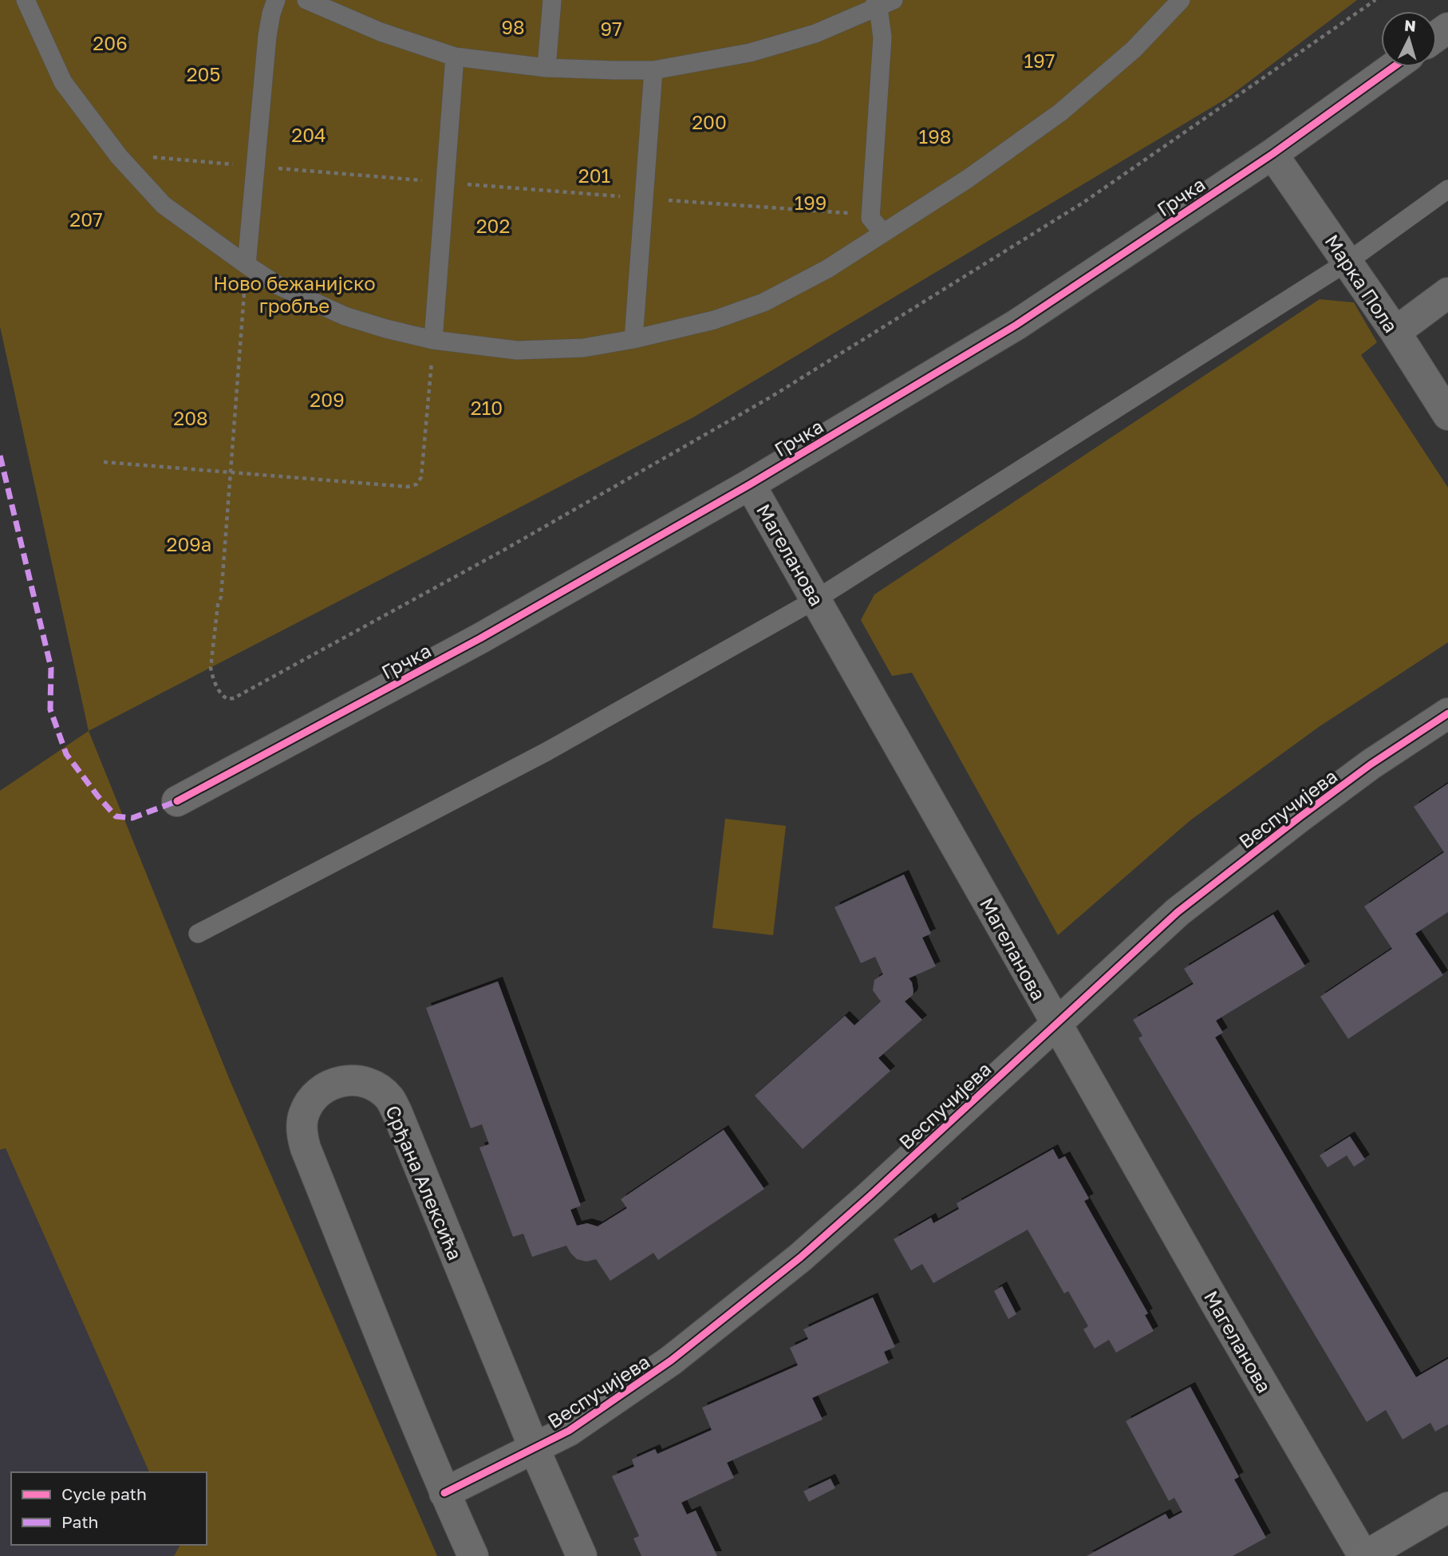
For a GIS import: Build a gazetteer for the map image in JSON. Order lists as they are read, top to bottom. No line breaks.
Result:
{"streets":{"street":["Грчка","Марка Пола","Магеланова","Веспучијева","Срђана Алексића"]},"crossings":[["Грчка","Марка Пола"],["Грчка","Магеланова"],["Магеланова","Веспучијева"],["Веспучијева","Срђана Алексића"]],"parks":["98","97","206","197","205","200","204","198","201","199","207","202","Ново бежанијско гробље","209","210","208","209a"],"legend":["Cycle path","Path"],"north":"top"}
